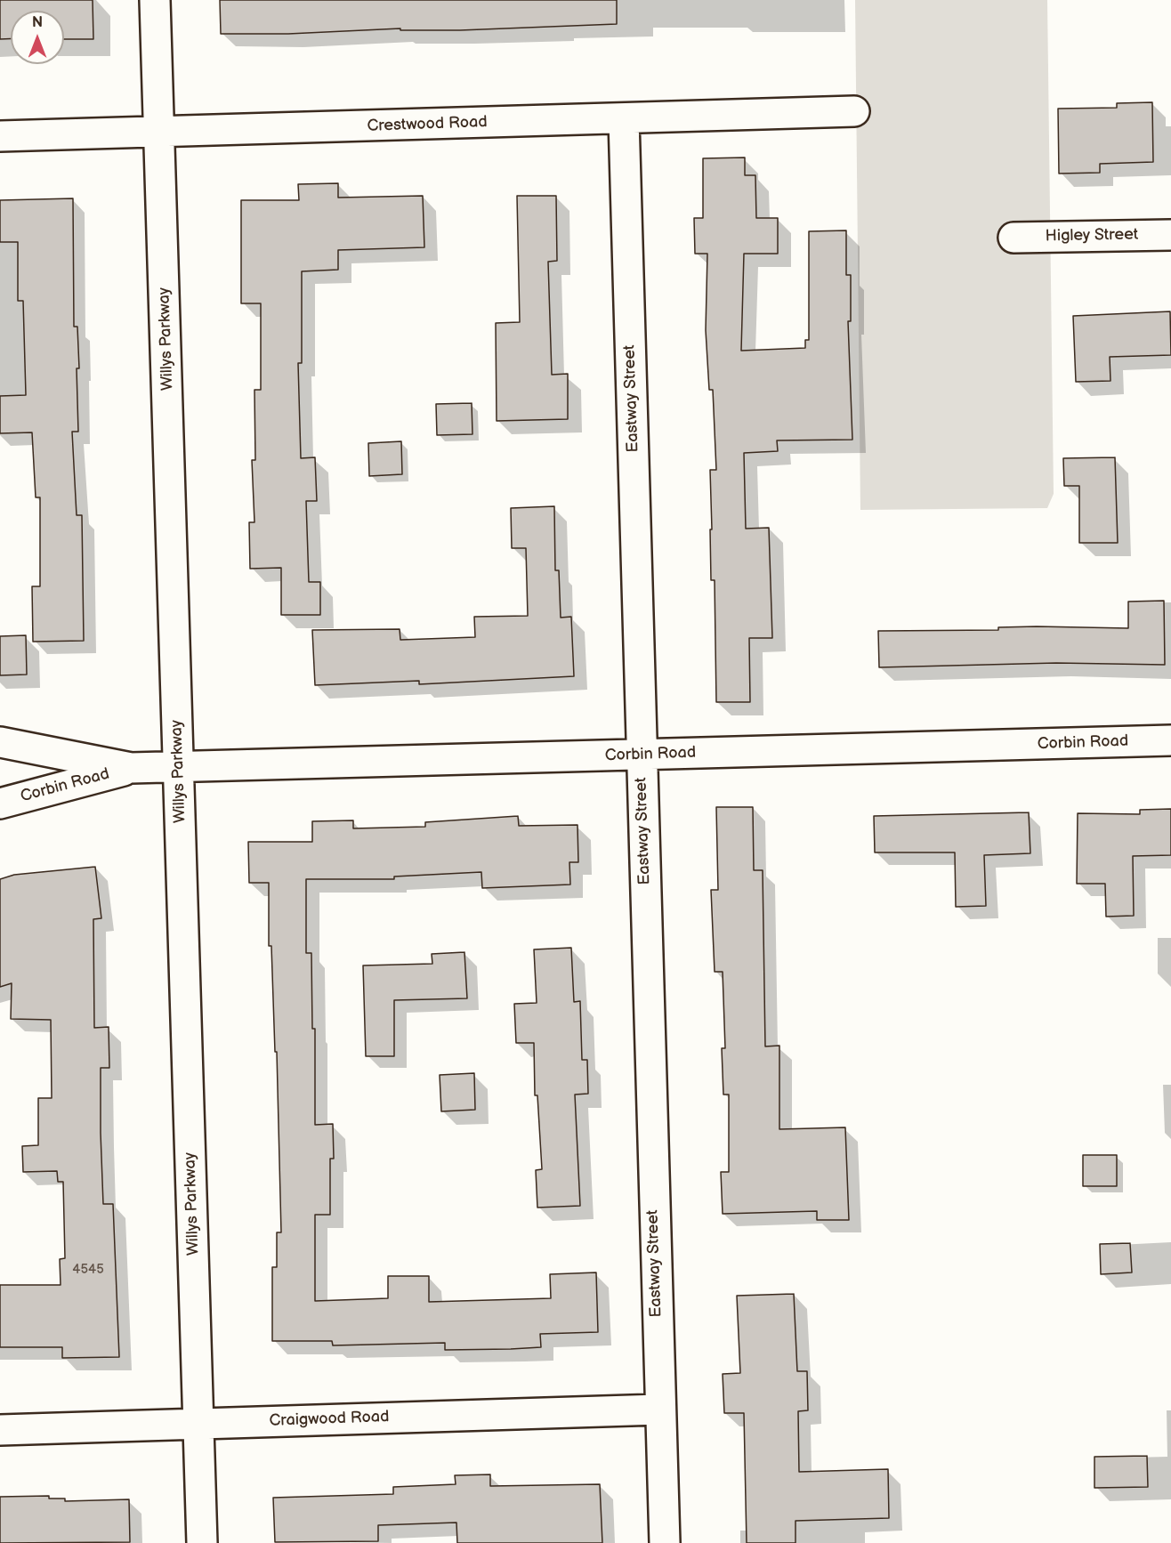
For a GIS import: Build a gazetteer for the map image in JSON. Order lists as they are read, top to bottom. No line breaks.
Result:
{"streets":{"street":["Crestwood Road","Higley Street","Willys Parkway","Eastway Street","Corbin Road","Craigwood Road"]},"crossings":[["Crestwood Road","Willys Parkway"],["Crestwood Road","Eastway Street"],["Willys Parkway","Corbin Road"],["Willys Parkway","Craigwood Road"],["Eastway Street","Corbin Road"],["Eastway Street","Craigwood Road"]],"house_numbers":["4545"],"north":"top"}
